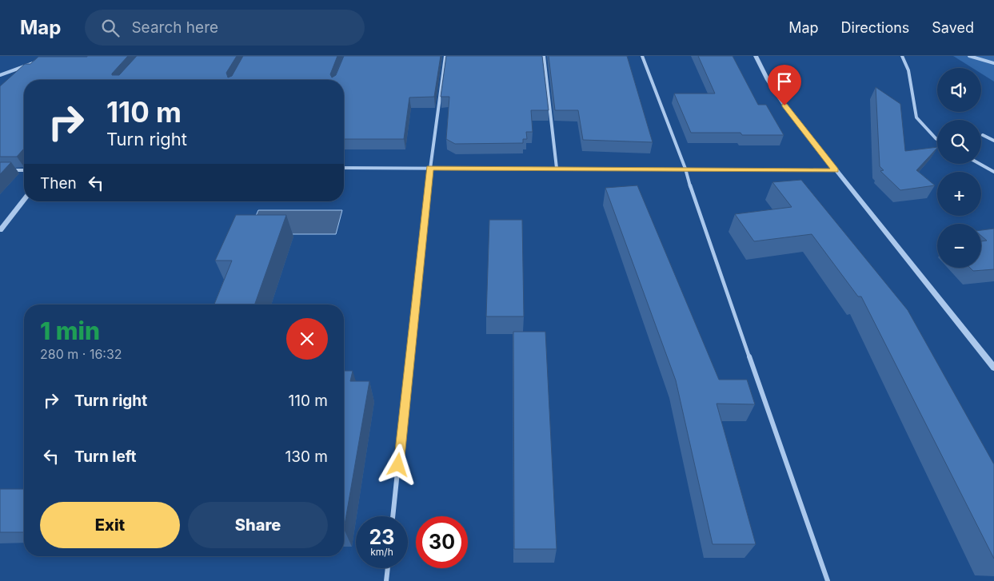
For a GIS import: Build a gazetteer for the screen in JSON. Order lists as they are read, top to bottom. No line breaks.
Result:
{"page":{"header":"Map","search":"Search here","nav":["Map","Directions","Saved"],"map_buttons":["+","−"],"turn":["110 m","Turn right"],"then":"Then","heading":["1 min","280 m · 16:32"],"list":[{"name":"Turn right","value":"110 m"},{"name":"Turn left","value":"130 m"}],"buttons":["Exit","Share"],"speed":"23 km/h","limit":"30"}}
